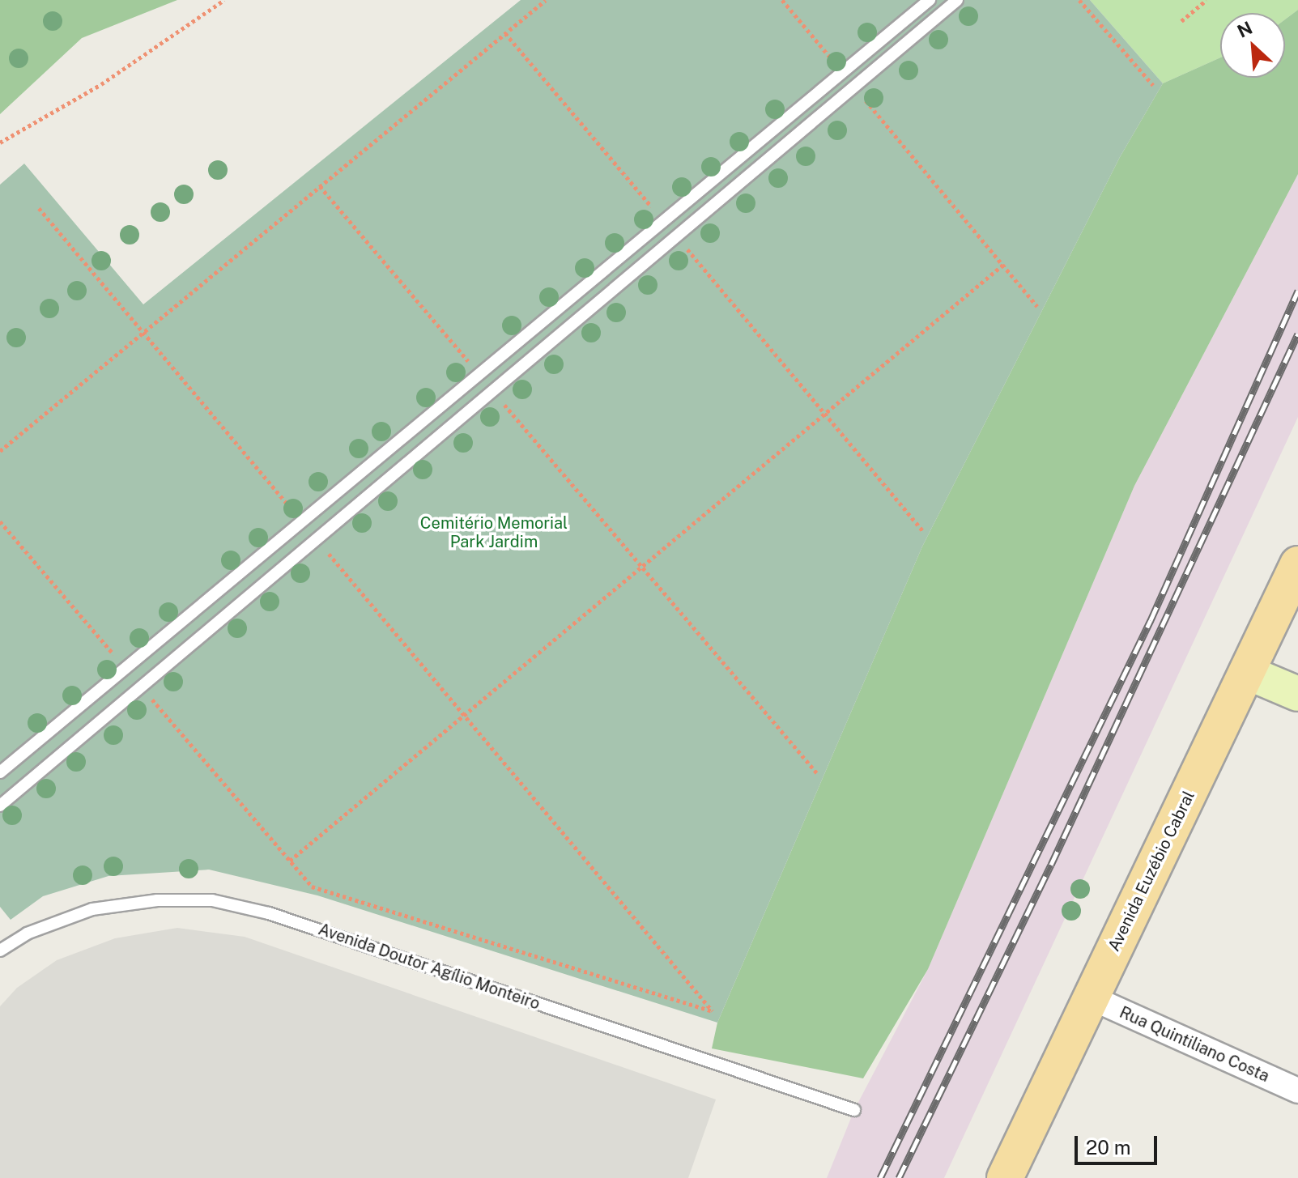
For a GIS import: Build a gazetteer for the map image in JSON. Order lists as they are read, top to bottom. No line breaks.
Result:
{"streets":{"main road":["Avenida Euzébio Cabral"],"street":["Rua Quintiliano Costa"],"lane":["Avenida Doutor Agílio Monteiro"]},"crossings":[["Avenida Euzébio Cabral","Rua Quintiliano Costa"]],"parks":["Cemitério Memorial Park Jardim"],"scale_bar":"20 m","north":"top left"}
